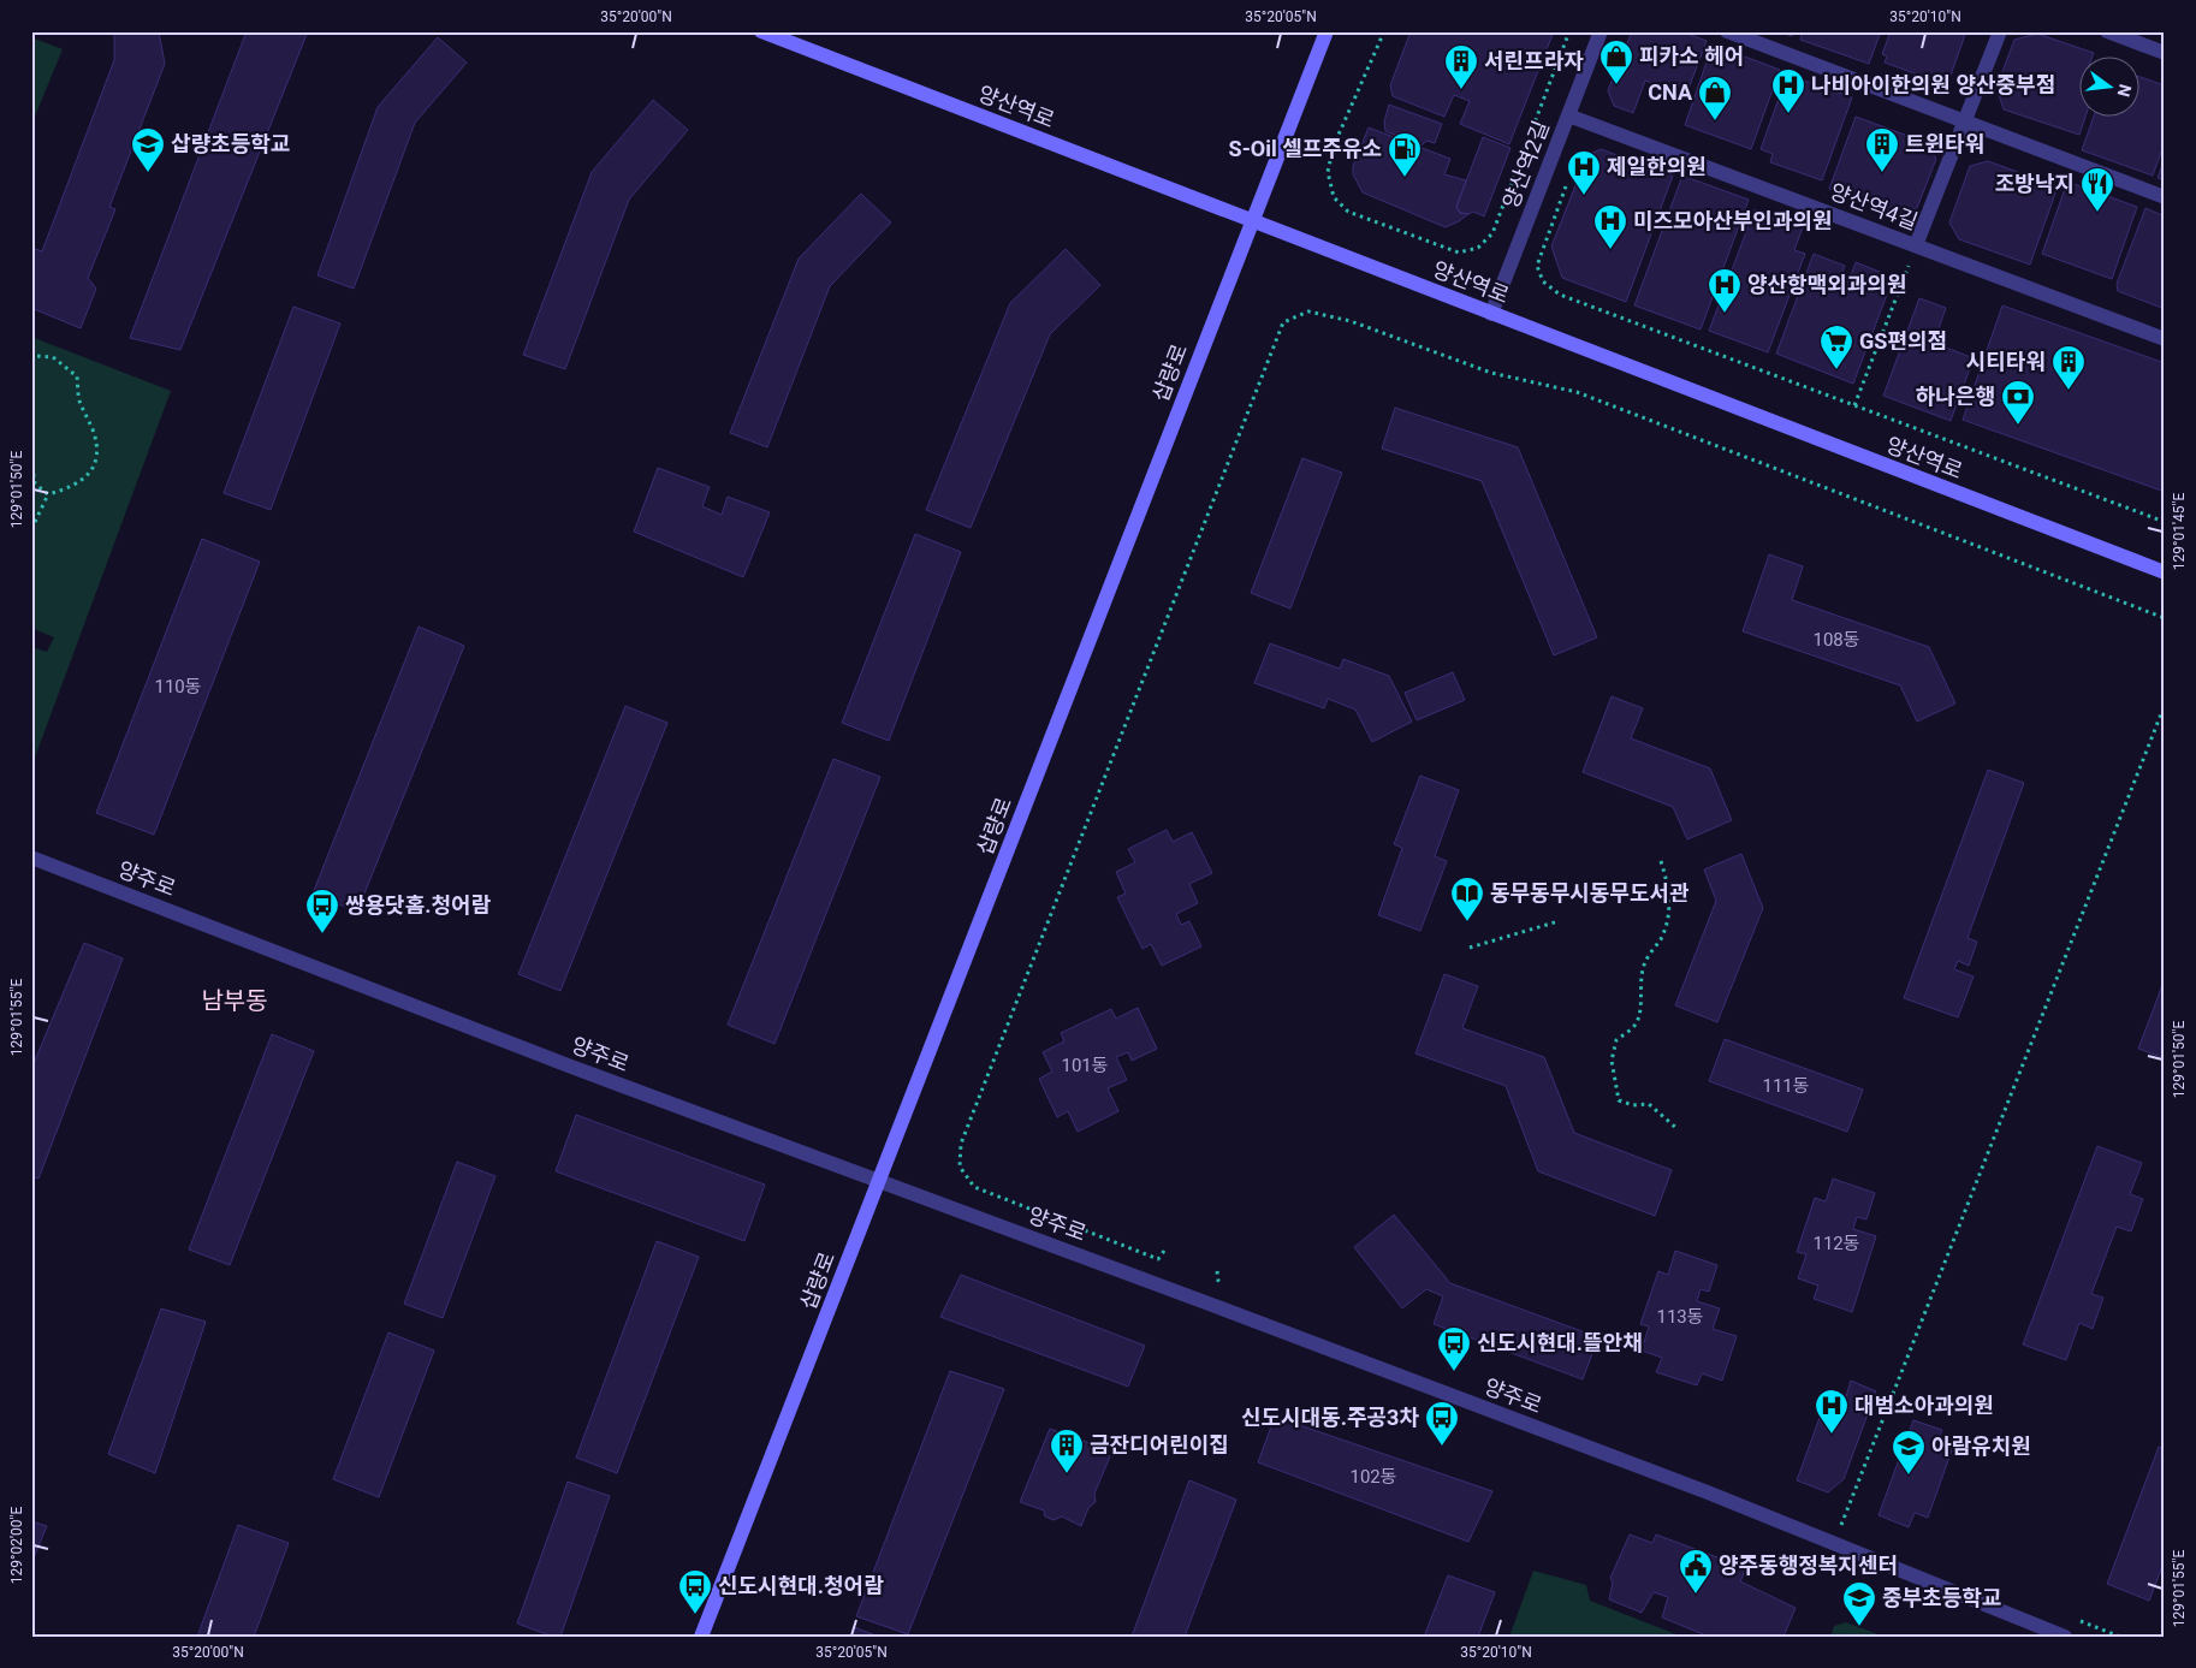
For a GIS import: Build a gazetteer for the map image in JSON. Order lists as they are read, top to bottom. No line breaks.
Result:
{"streets":{"street":["양산역로","양산역2길","양산역4길","삽량로","양주로"]},"crossings":[["양산역로","양산역2길"],["양산역로","삽량로"],["양산역2길","양산역4길"],["삽량로","양주로"]],"districts":["남부동"],"places":{"shop":["피카소 헤어","CNA"],"building":["서린프라자","트윈타워","시티타워","금잔디어린이집"],"hospital":["나비아이한의원 양산중부점","제일한의원","미즈모아산부인과의원","양산항맥외과의원","대범소아과의원"],"school or university":["삽량초등학교","아람유치원","중부초등학교"],"fuel station":["S-Oil 셀프주유소"],"restaurant":["조방낙지"],"supermarket":["GS편의점"],"bank":["하나은행"],"library":["동무동무시동무도서관"],"bus stop":["쌍용닷홈.청어람","신도시현대.뜰안채","신도시대동.주공3차","신도시현대.청어람"],"public building":["양주동행정복지센터"]},"house_numbers":["108동","110동","101동","111동","112동","113동","102동"],"north":"right","coordinates":["35°20'00\"N","35°20'05\"N","35°20'10\"N","129°01'50\"E","129°01'45\"E","129°01'55\"E","129°02'00\"E"]}
